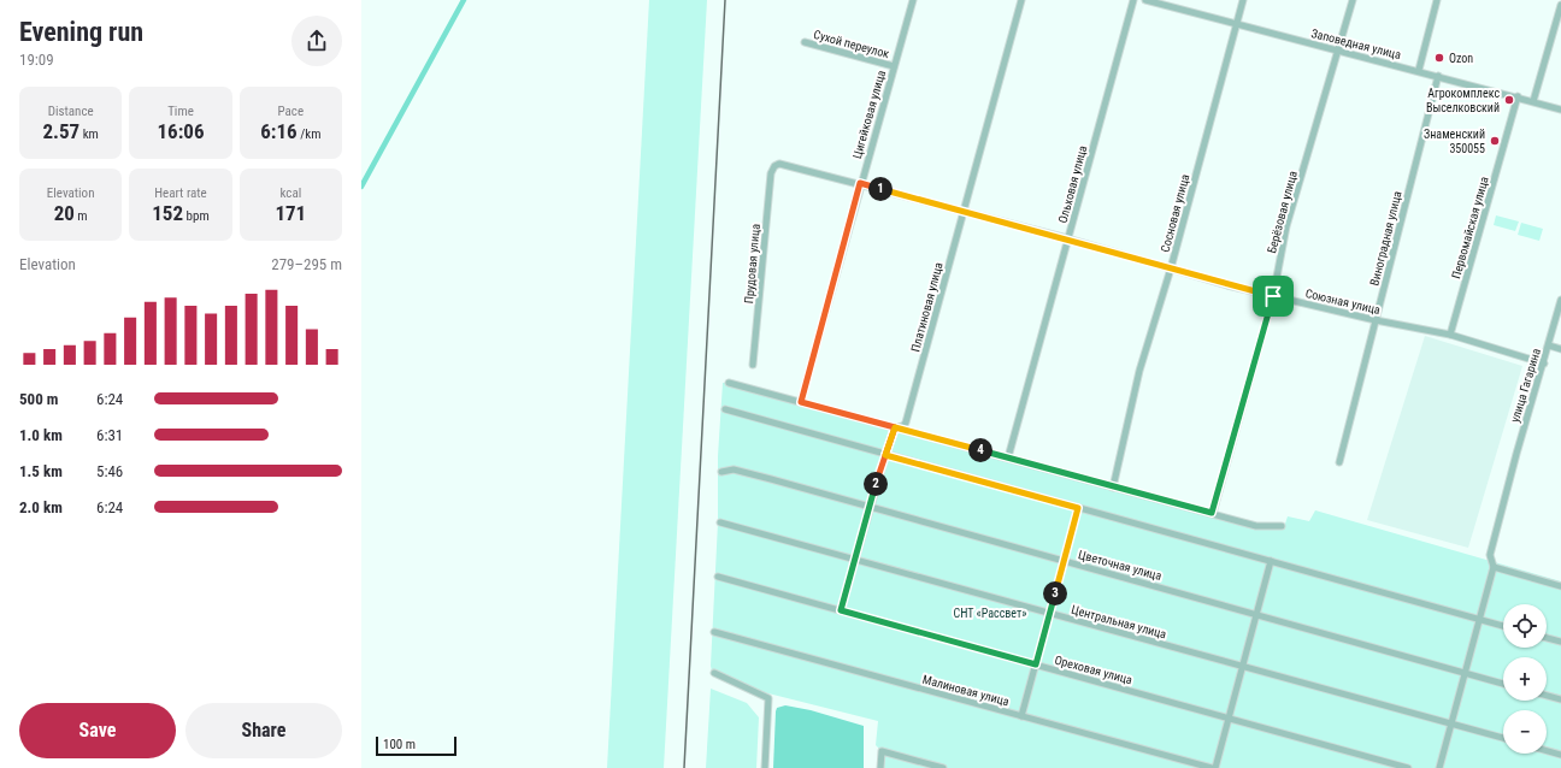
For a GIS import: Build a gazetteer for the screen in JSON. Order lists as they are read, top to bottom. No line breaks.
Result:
{"streets":{"street":["Сухой переулок","Заповедная улица","Цигейковая улица","Ольховая улица","Берёзовая улица","Сосновая улица","Первомайская улица","Виноградная улица","Прудовая улица","Союзная улица","Платиновая улица","улица Гагарина","Цветочная улица","Центральная улица","Ореховая улица","Малиновая улица"]},"crossings":[["Сухой переулок","Цигейковая улица"],["Заповедная улица","Берёзовая улица"],["Заповедная улица","Сосновая улица"],["Заповедная улица","Первомайская улица"],["Заповедная улица","Виноградная улица"],["Цигейковая улица","Союзная улица"],["Ольховая улица","Союзная улица"],["Берёзовая улица","Союзная улица"],["Сосновая улица","Союзная улица"],["Первомайская улица","Союзная улица"],["Виноградная улица","Союзная улица"],["Прудовая улица","Союзная улица"],["Союзная улица","Платиновая улица"],["Союзная улица","улица Гагарина"],["Платиновая улица","Цветочная улица"],["Платиновая улица","Центральная улица"],["Платиновая улица","Ореховая улица"]],"parks":["СНТ «Рассвет»"],"places":["Ozon","Агрокомплекс Выселковский","Знаменский 350055"],"scale_bar":"100 m","page":{"heading":["Evening run","19:09"],"stats":[["Distance","2.57 km"],["Time","16:06"],["Pace","6:16 /km"],["Elevation","20 m"],["Heart rate","152 bpm"],["kcal","171"]],"pins":["1","4","2","3"],"chart":["Elevation","279–295 m"],"list":[{"name":"500 m","note":"6:24"},{"name":"1.0 km","note":"6:31"},{"name":"1.5 km","note":"5:46"},{"name":"2.0 km","note":"6:24"}],"map_buttons":["+","−"],"buttons":["Save","Share"],"scale":"100 m"}}
